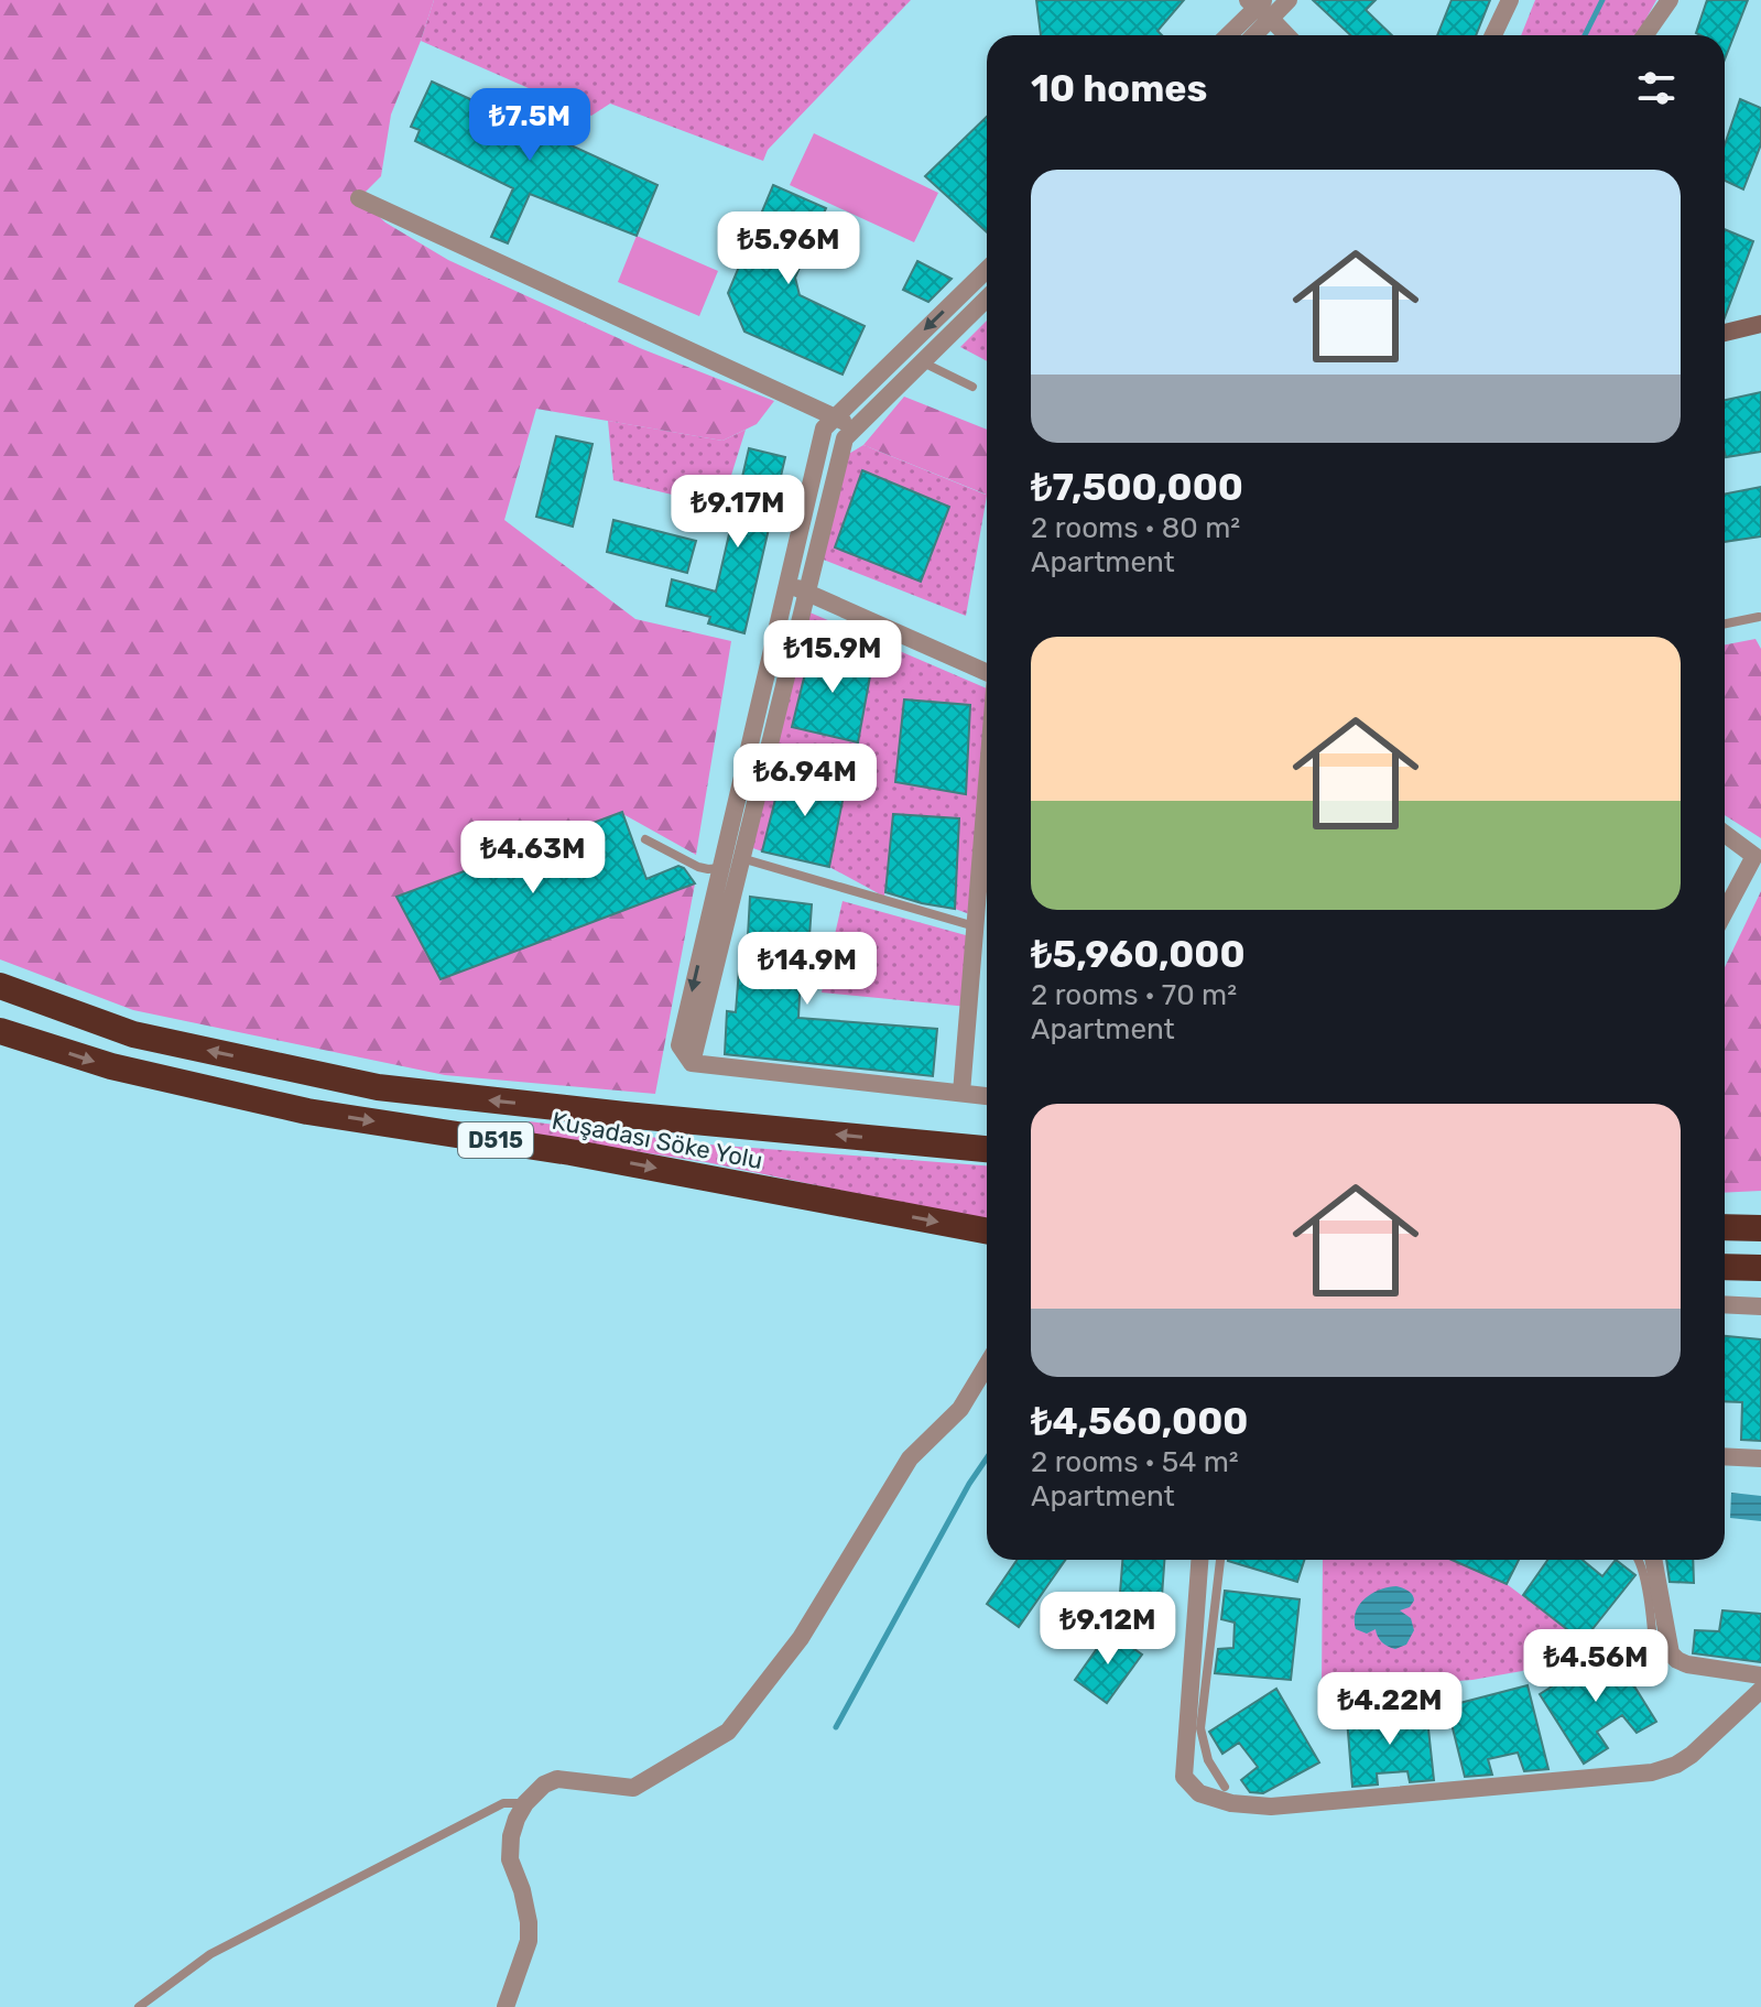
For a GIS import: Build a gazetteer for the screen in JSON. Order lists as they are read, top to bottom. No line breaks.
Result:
{"streets":{"highway":["D515","Kuşadası Söke Yolu"]},"page":{"heading":"10 homes","price":["₺7.5M","₺5.96M","₺9.17M","₺15.9M","₺6.94M","₺4.63M","₺14.9M","₺9.12M","₺4.56M","₺4.22M"],"list":[{"name":"₺7,500,000","note":"2 rooms · 80 m² · Apartment"},{"name":"₺5,960,000","note":"2 rooms · 70 m² · Apartment"},{"name":"₺4,560,000","note":"2 rooms · 54 m² · Apartment"}]}}
